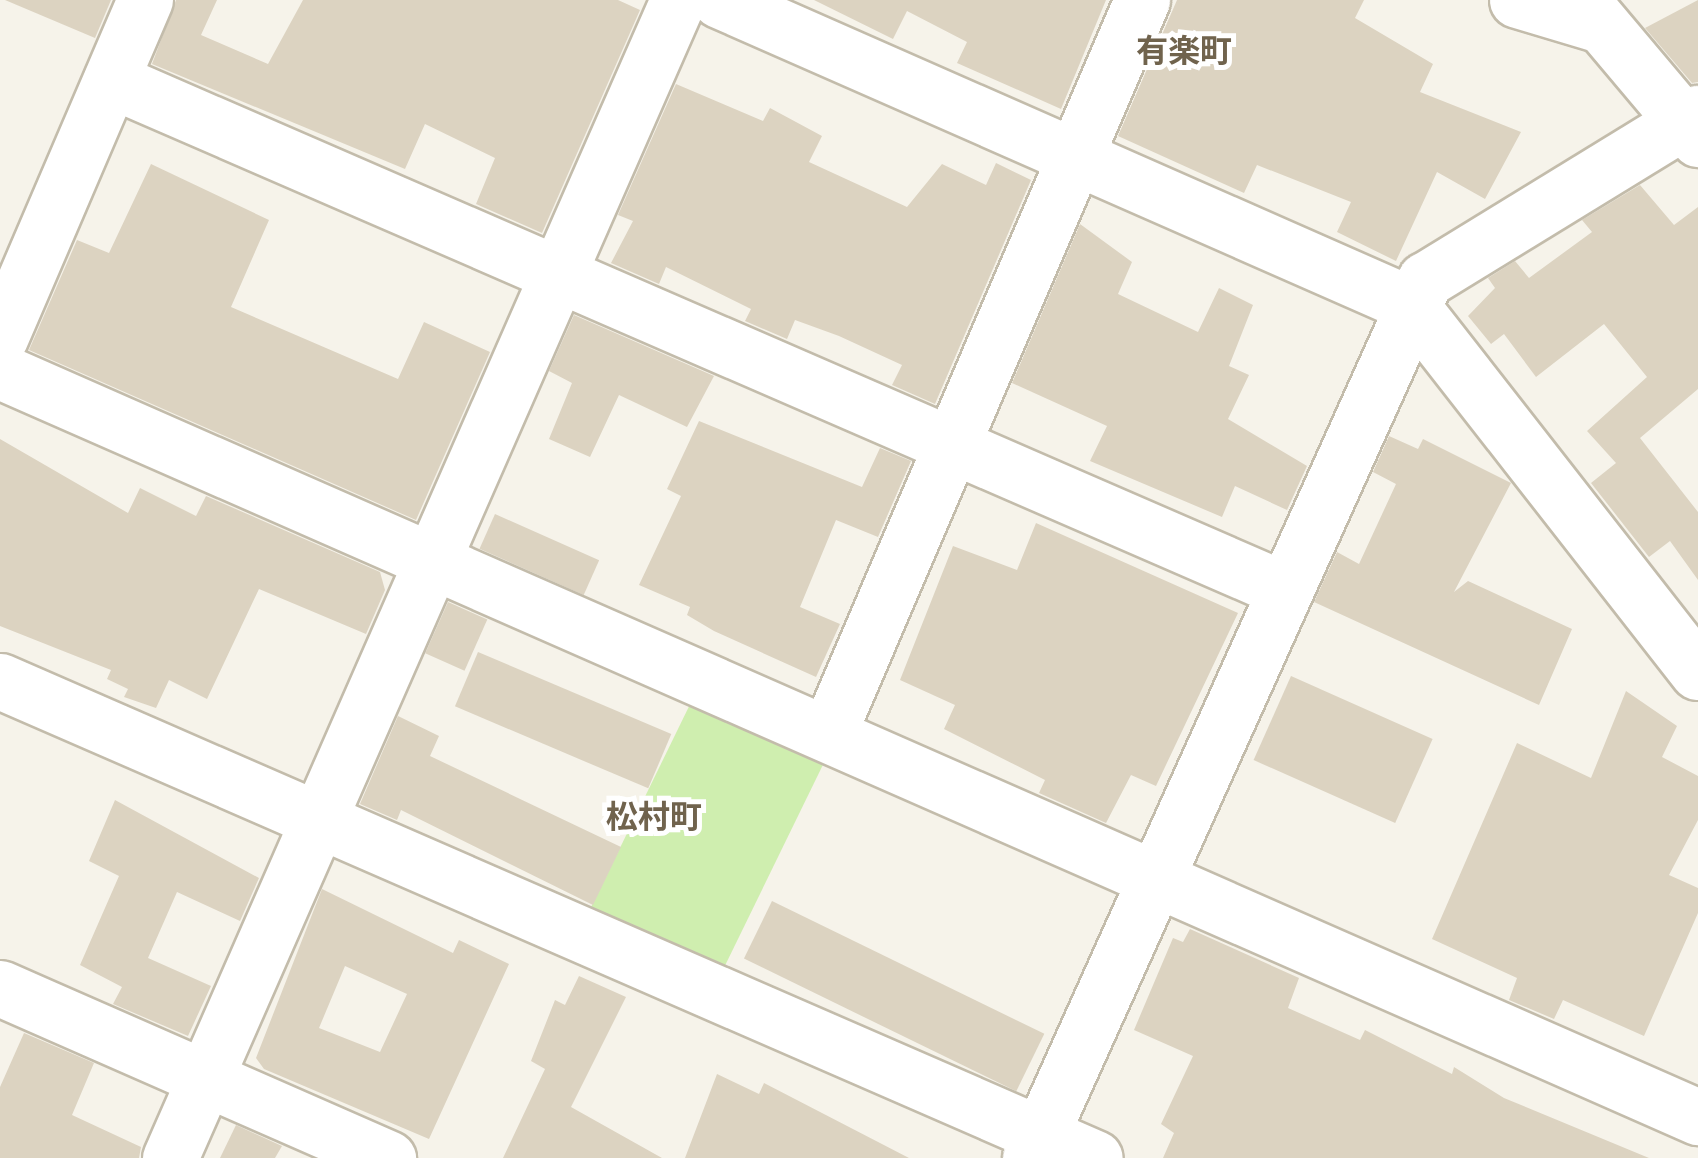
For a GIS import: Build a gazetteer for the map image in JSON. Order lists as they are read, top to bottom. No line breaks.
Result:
{"districts":["有楽町","松村町"]}
